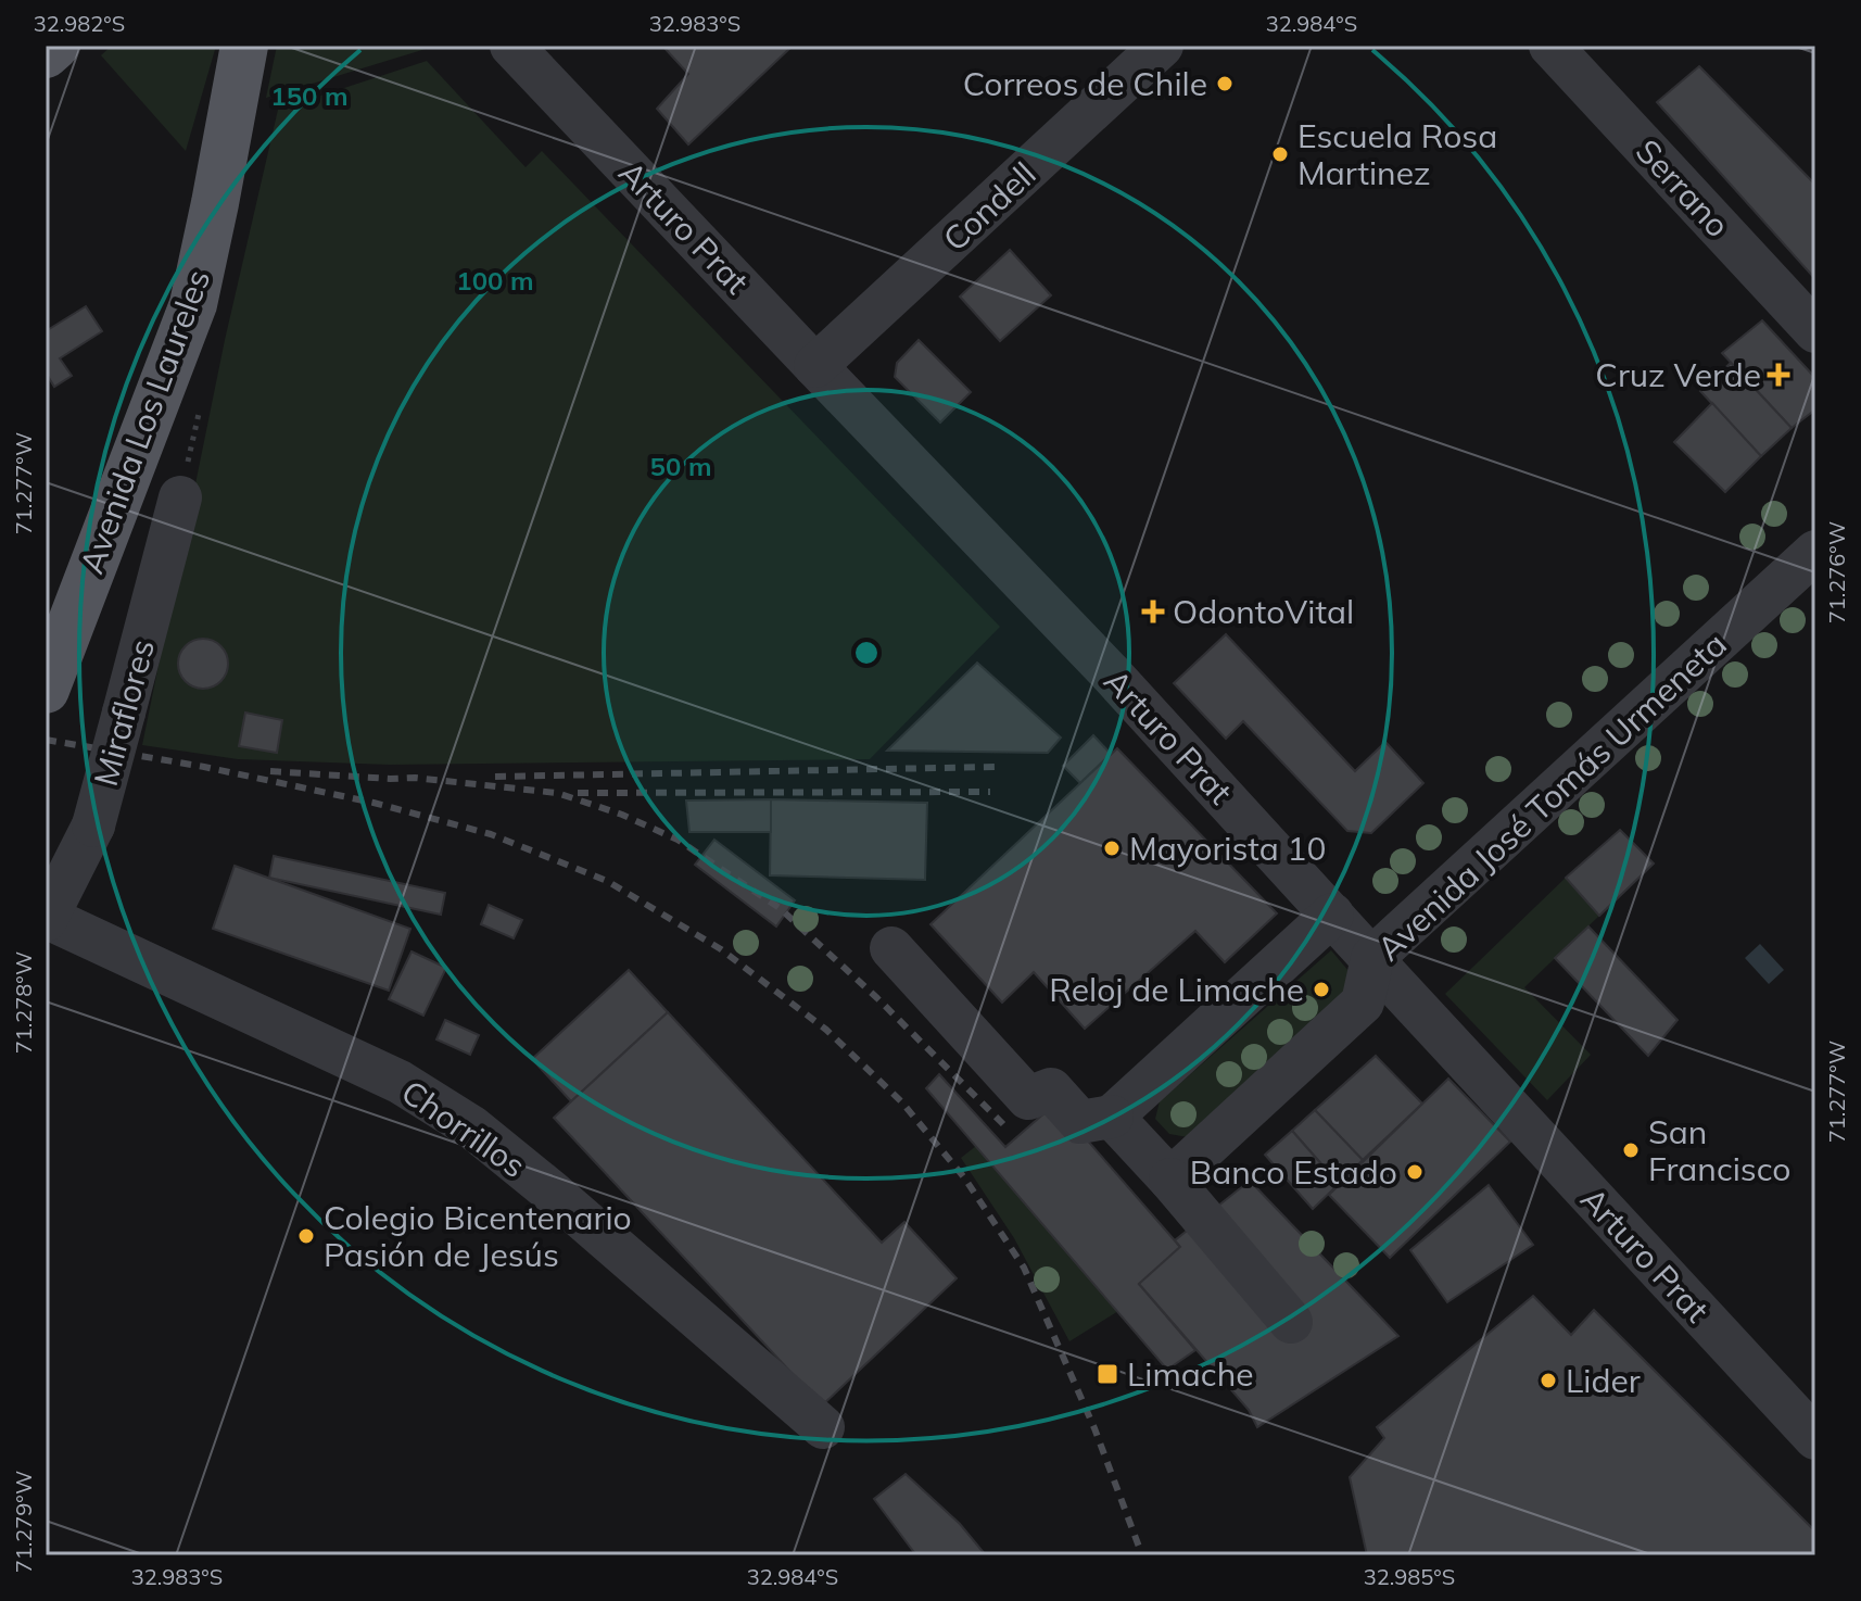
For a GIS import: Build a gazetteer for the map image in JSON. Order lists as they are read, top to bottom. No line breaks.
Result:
{"streets":{"main road":["Avenida Los Laureles"],"street":["Serrano","Condell","Arturo Prat","Miraflores","Avenida José Tomás Urmeneta","Chorrillos"]},"crossings":[["Condell","Arturo Prat"],["Arturo Prat","Avenida José Tomás Urmeneta"],["Miraflores","Chorrillos"]],"places":{"other":["Correos de Chile","Escuela Rosa Martinez","Mayorista 10","Reloj de Limache","San Francisco","Banco Estado","Colegio Bicentenario Pasión de Jesús","Lider"],"health":["Cruz Verde","OdontoVital"],"transit":["Limache"]},"coordinates":["32.982°S","32.983°S","32.984°S","71.277°W","71.276°W","71.278°W","71.279°W","32.985°S"],"rings":["150 m","100 m","50 m"]}
